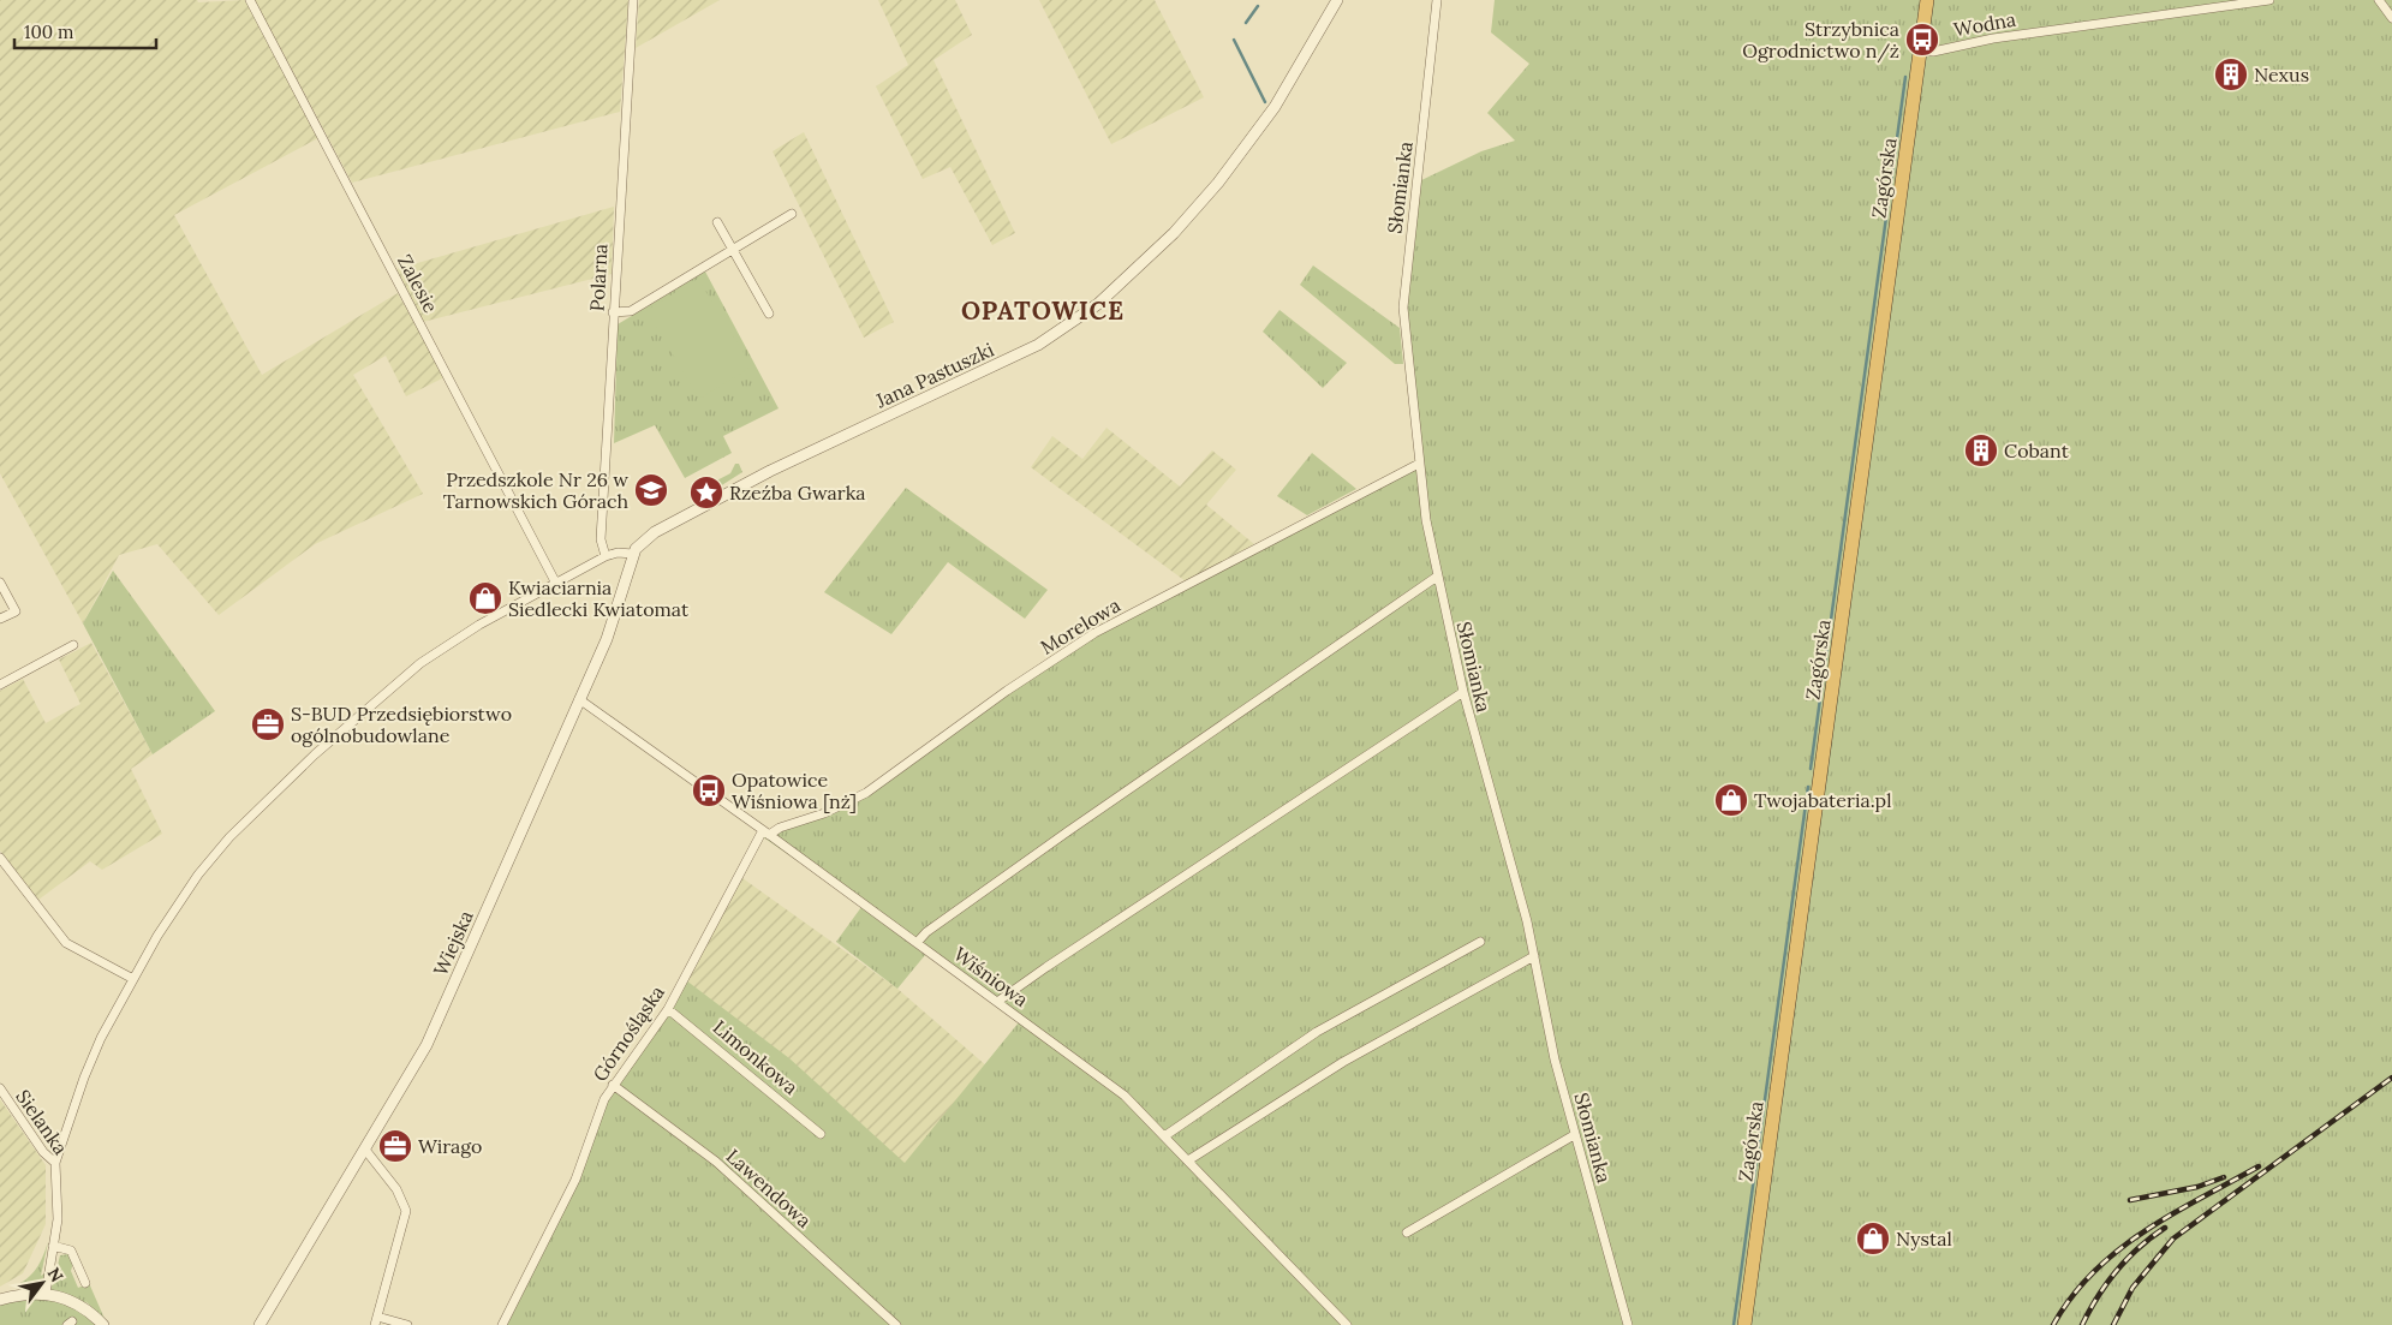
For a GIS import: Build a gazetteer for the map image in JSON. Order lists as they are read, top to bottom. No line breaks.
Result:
{"streets":{"highway":["Zagórska"],"street":["Wodna","Słomianka","Polarna","Zalesie","Jana Pastuszki","Morelowa","Wiejska","Wiśniowa","Górnośląska","Limonkowa","Sielanka","Lawendowa"]},"crossings":[["Wodna","Zagórska"],["Słomianka","Morelowa"],["Jana Pastuszki","Wiejska"],["Morelowa","Wiśniowa"],["Morelowa","Górnośląska"],["Wiejska","Wiśniowa"],["Wiśniowa","Górnośląska"],["Górnośląska","Limonkowa"],["Górnośląska","Lawendowa"]],"districts":["OPATOWICE"],"places":{"bus stop":["Strzybnica Ogrodnictwo n/ż","Opatowice Wiśniowa [nż]"],"building":["Nexus","Cobant"],"school or university":["Przedszkole Nr 26 w Tarnowskich Górach"],"place":["Rzeźba Gwarka"],"shop":["Kwiaciarnia Siedlecki Kwiatomat","Twojabateria.pl","Nystal"],"office":["S-BUD Przedsiębiorstwo ogólnobudowlane","Wirago"]},"scale_bar":"100 m","north":"top right"}
